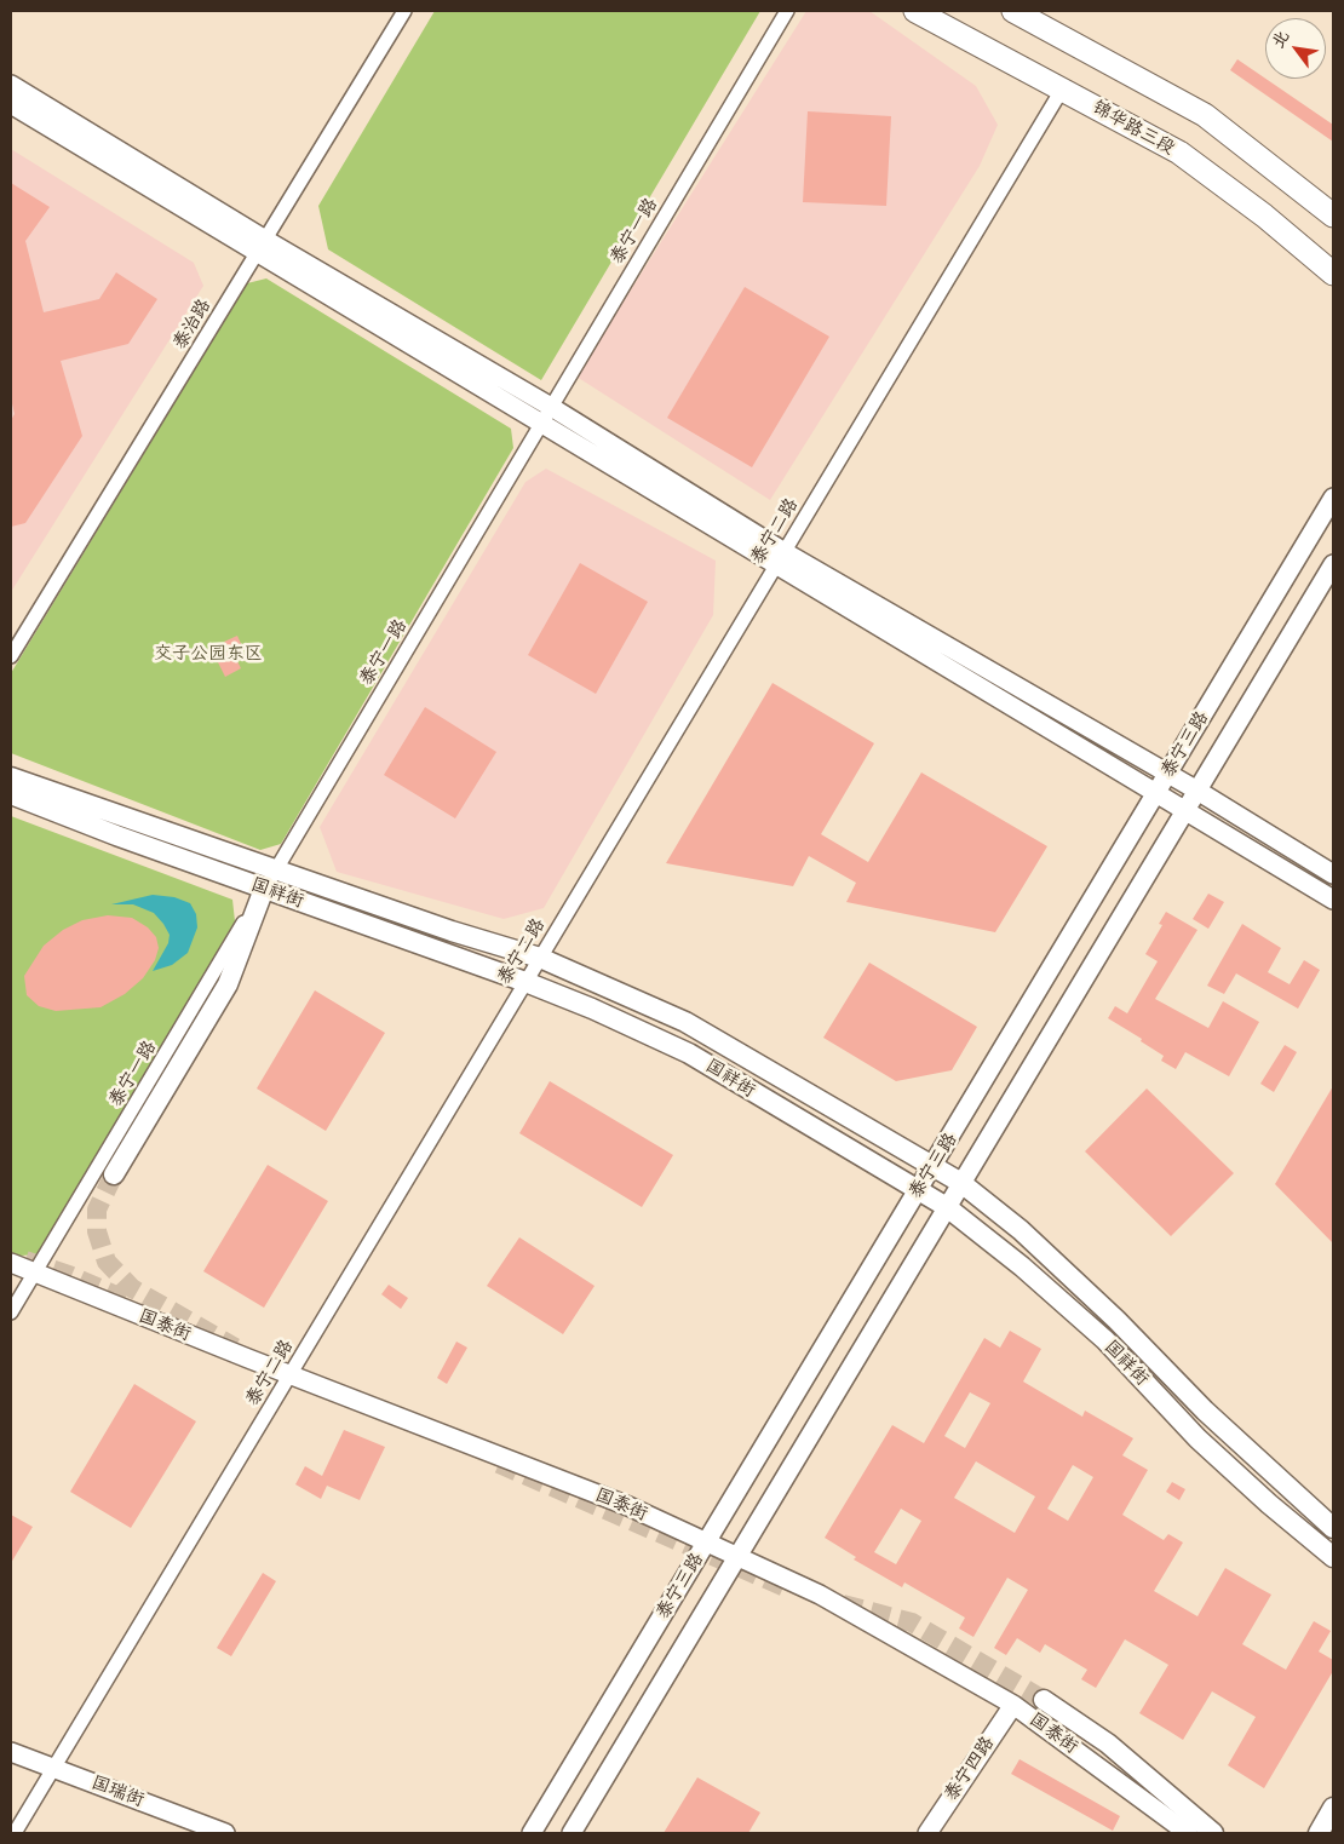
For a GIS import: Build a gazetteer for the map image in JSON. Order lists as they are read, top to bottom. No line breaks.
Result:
{"streets":{"main road":["锦华路三段","国祥街"],"street":["泰宁一路","泰治路","泰宁二路","泰宁三路","国泰街","泰宁四路","国瑞街"]},"crossings":[["锦华路三段","泰宁二路"],["泰宁一路","国祥街"],["泰宁一路","国泰街"],["泰宁二路","国祥街"],["泰宁二路","国泰街"],["泰宁二路","国瑞街"],["泰宁三路","国祥街"],["泰宁三路","国泰街"],["国泰街","泰宁四路"]],"parks":["交子公园东区"],"north":"top left"}
